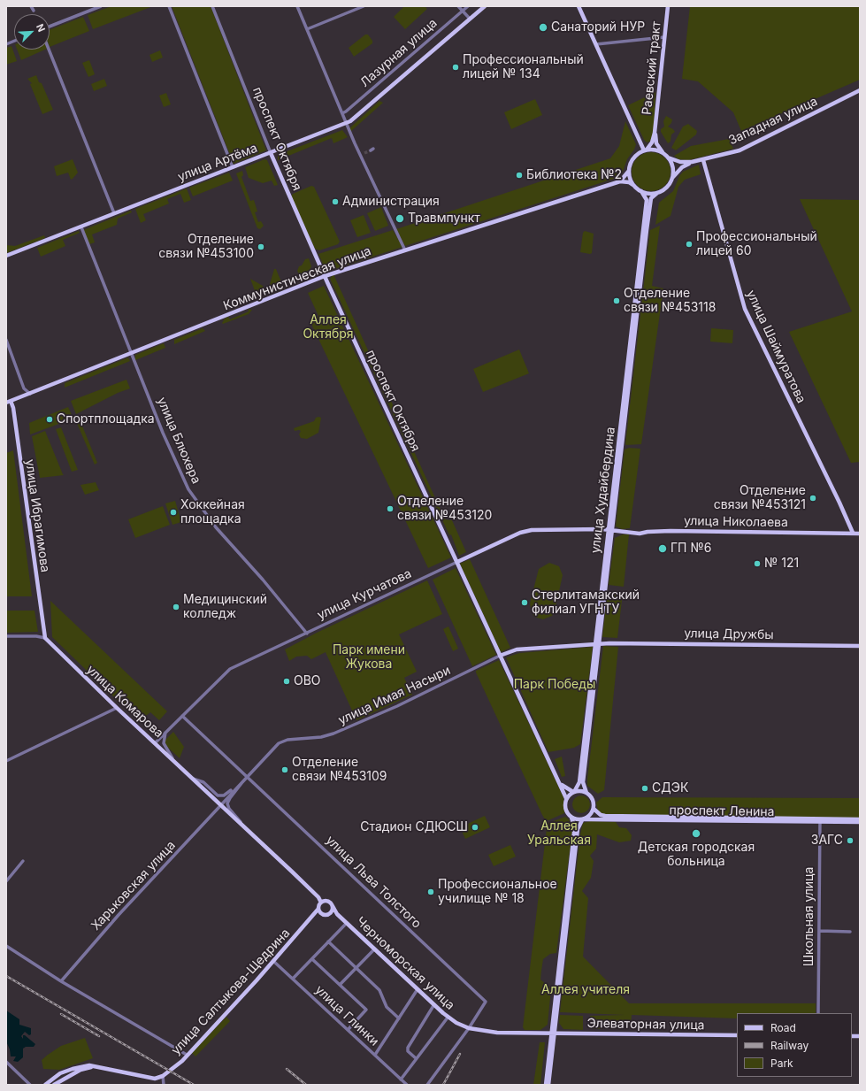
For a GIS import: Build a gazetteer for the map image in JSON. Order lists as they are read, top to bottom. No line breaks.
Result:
{"streets":{"main road":["Раевский тракт","Западная улица","проспект Октября","улица Артёма","Коммунистическая улица","улица Шаймуратова","улица Худайбердина","улица Ибрагимова","улица Николаева","улица Курчатова","улица Дружбы","улица Имая Насыри","улица Комарова","проспект Ленина","Черноморская улица","улица Салтыкова-Щедрина","Элеваторная улица"],"street":["Лазурная улица","улица Блюхера","улица Льва Толстого","Харьковская улица","Школьная улица","улица Глинки"]},"crossings":[["Раевский тракт","Западная улица"],["Раевский тракт","улица Худайбердина"],["Западная улица","улица Шаймуратова"],["Западная улица","улица Худайбердина"],["проспект Октября","улица Артёма"],["проспект Октября","Коммунистическая улица"],["проспект Октября","улица Худайбердина"],["проспект Октября","улица Курчатова"],["проспект Октября","улица Имая Насыри"],["проспект Октября","проспект Ленина"],["улица Артёма","улица Блюхера"],["Коммунистическая улица","улица Блюхера"],["Коммунистическая улица","улица Ибрагимова"],["улица Шаймуратова","улица Николаева"],["улица Блюхера","улица Курчатова"],["улица Худайбердина","улица Николаева"],["улица Худайбердина","улица Курчатова"],["улица Худайбердина","улица Дружбы"],["улица Худайбердина","улица Имая Насыри"],["улица Худайбердина","проспект Ленина"],["улица Ибрагимова","улица Комарова"],["улица Николаева","улица Курчатова"],["улица Курчатова","улица Комарова"],["улица Курчатова","улица Льва Толстого"],["улица Дружбы","улица Имая Насыри"],["улица Имая Насыри","улица Комарова"],["улица Имая Насыри","улица Льва Толстого"],["улица Имая Насыри","Харьковская улица"],["улица Комарова","Харьковская улица"],["проспект Ленина","Школьная улица"],["улица Льва Толстого","Черноморская улица"],["Черноморская улица","улица Салтыкова-Щедрина"],["Черноморская улица","Элеваторная улица"],["улица Салтыкова-Щедрина","улица Глинки"]],"parks":["Аллея Октября","Парк имени Жукова","Парк Победы","Аллея Уральская","Аллея учителя"],"places":["Санаторий НУР","Профессиональный лицей № 134","Библиотека №2","Администрация","Травмпункт","Профессиональный лицей 60","Отделение связи №453100","Отделение связи №453118","Спортплощадка","Отделение связи №453121","Отделение связи №453120","Хоккейная площадка","ГП №6","№ 121","Стерлитамакский филиал УГНТУ","Медицинский колледж","ОВО","Отделение связи №453109","СДЭК","Стадион СДЮСШ","Детская городская больница","ЗАГС","Профессиональное училище № 18"],"legend":["Road","Railway","Park"],"north":"top right"}
